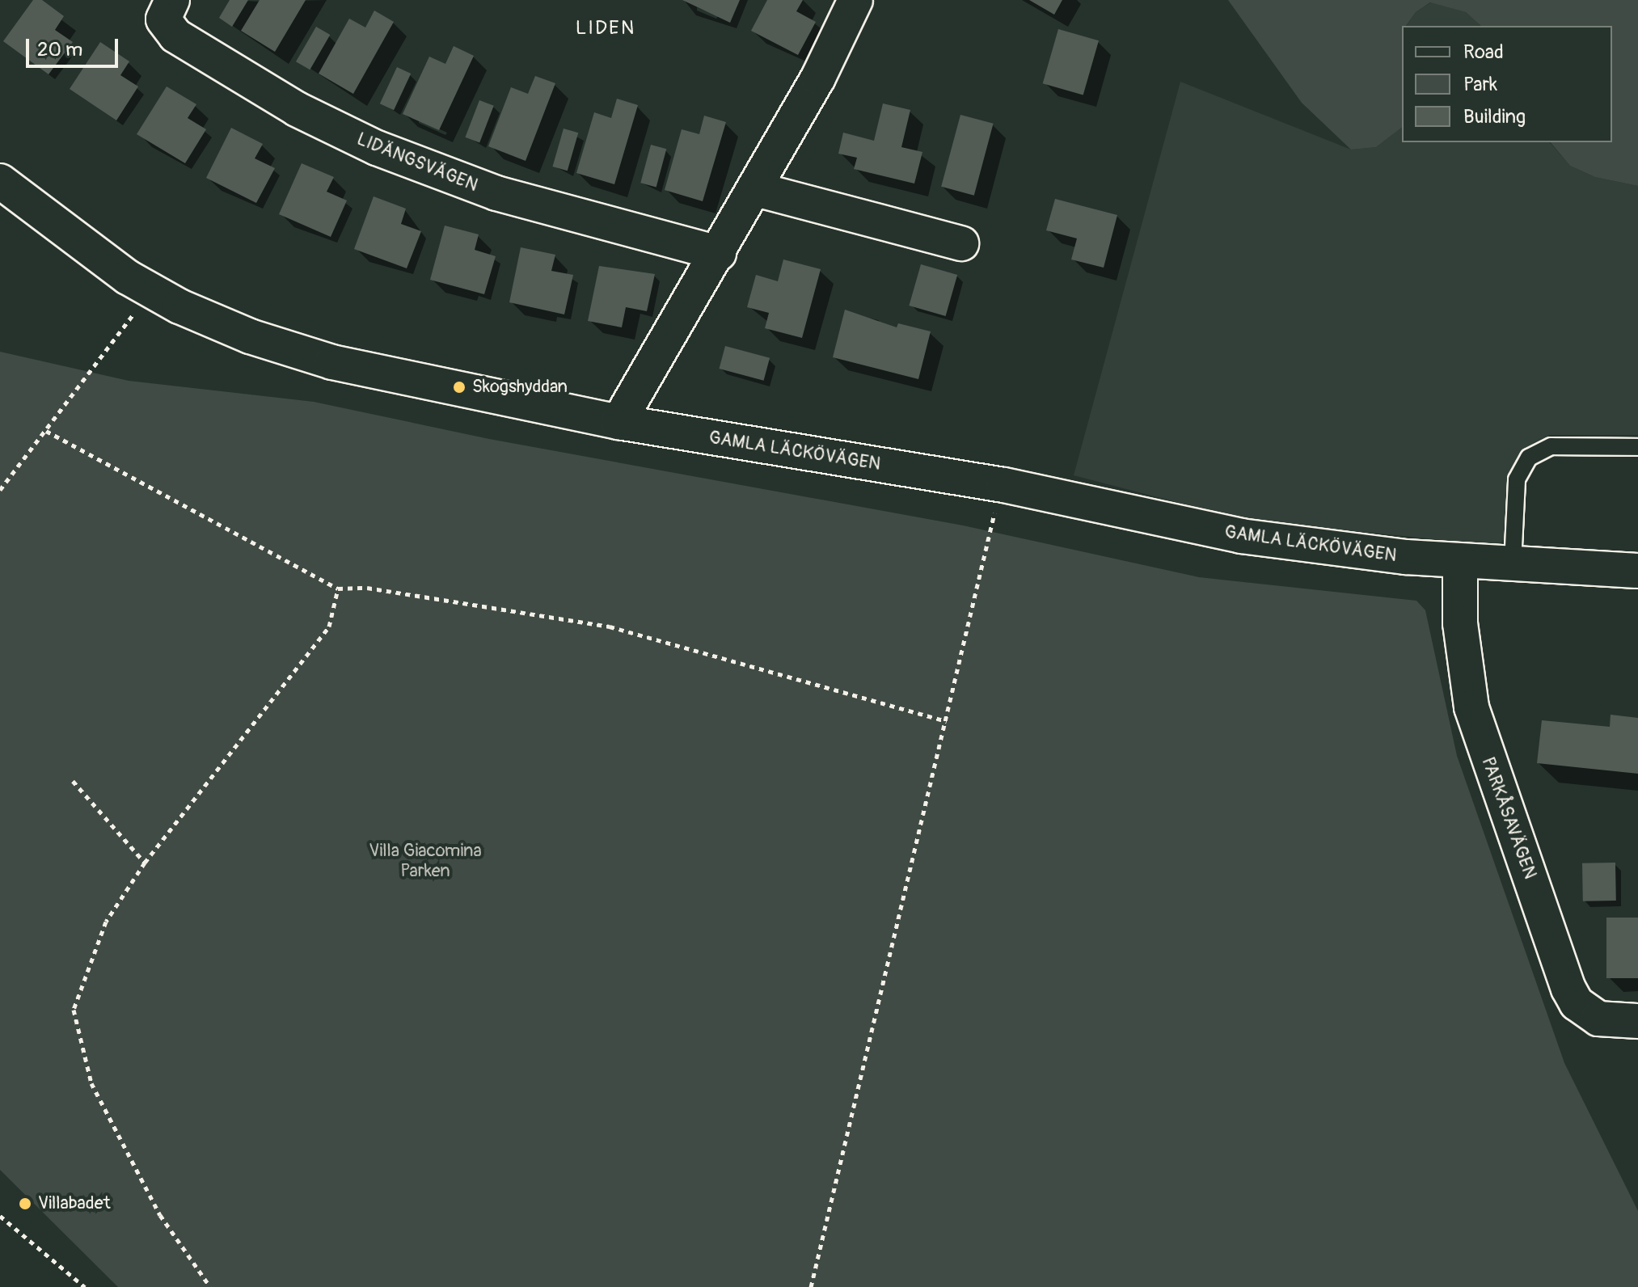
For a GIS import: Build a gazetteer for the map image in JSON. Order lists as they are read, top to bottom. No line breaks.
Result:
{"streets":{"street":["LIDÄNGSVÄGEN","GAMLA LÄCKÖVÄGEN","PARKÅSAVÄGEN"]},"crossings":[["GAMLA LÄCKÖVÄGEN","PARKÅSAVÄGEN"]],"districts":["LIDEN"],"parks":["Villa Giacomina Parken"],"places":["Skogshyddan","Villabadet"],"legend":["Road","Park","Building"],"scale_bar":"20 m"}
